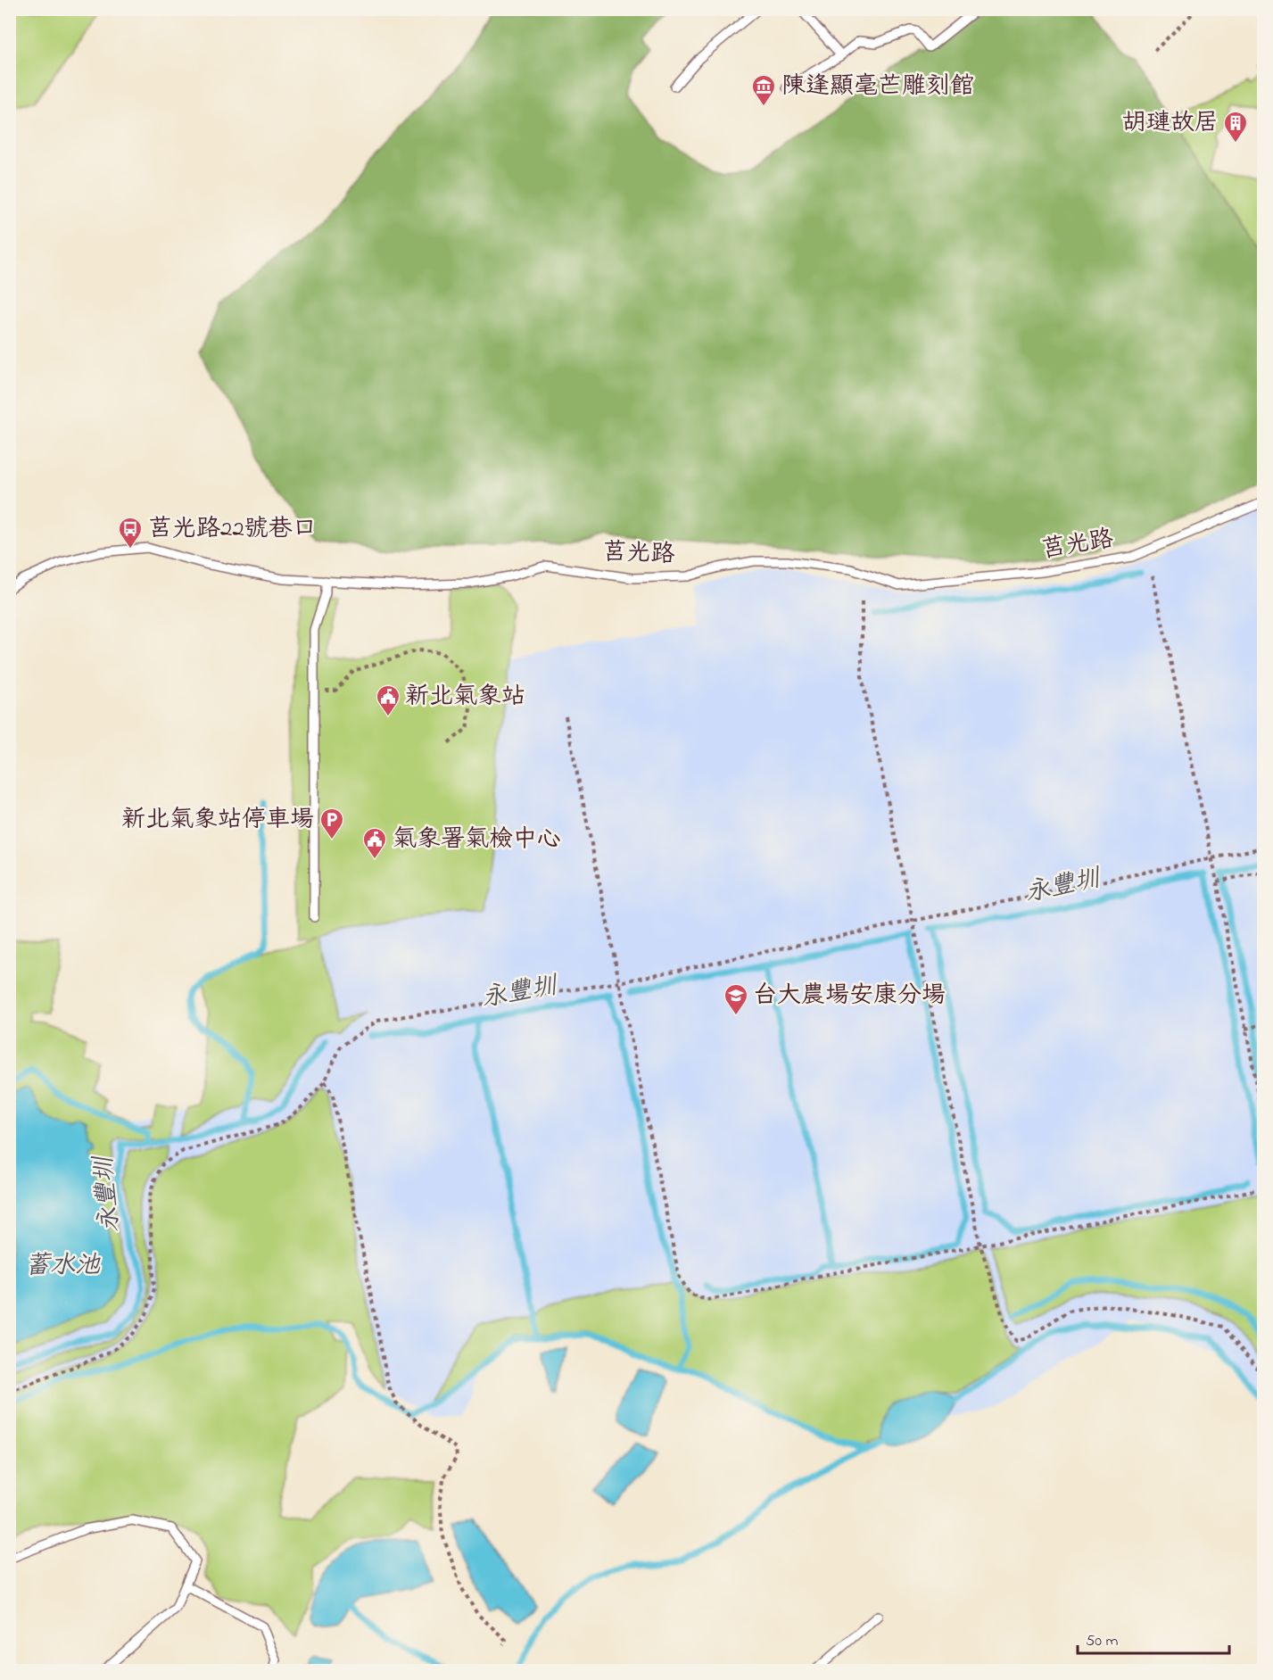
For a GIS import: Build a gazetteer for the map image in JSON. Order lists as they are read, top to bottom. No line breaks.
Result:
{"streets":{"lane":["莒光路"]},"water":["永豐圳","蓄水池"],"places":{"museum":["陳逢顯毫芒雕刻館"],"building":["胡璉故居"],"bus stop":["莒光路22號巷口"],"public building":["新北氣象站","氣象署氣檢中心"],"parking":["新北氣象站停車場"],"school or university":["台大農場安康分場"]},"scale_bar":"50 m"}
